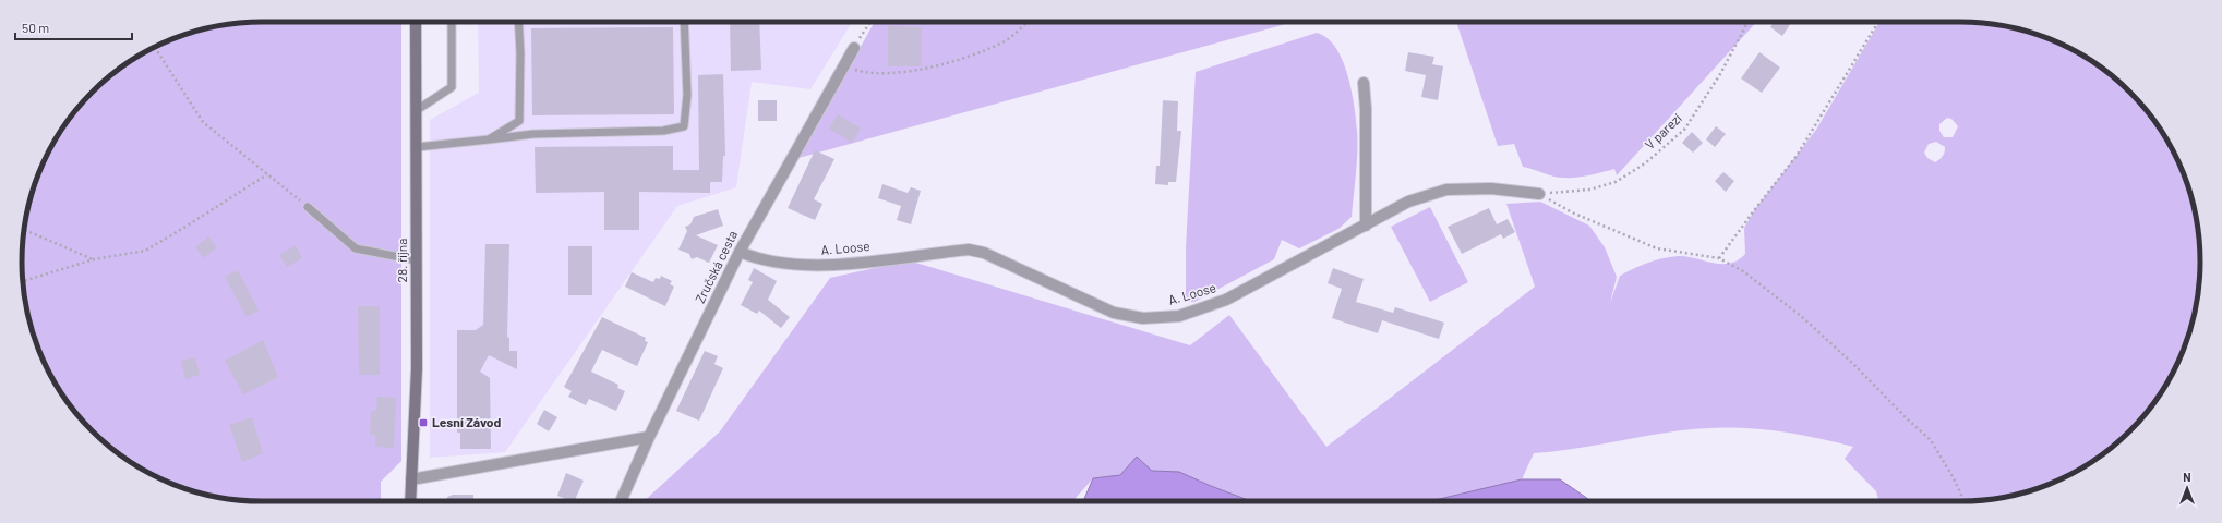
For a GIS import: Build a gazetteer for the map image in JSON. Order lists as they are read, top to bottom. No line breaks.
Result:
{"streets":{"main road":["28. října"],"street":["A. Loose","Zručská cesta"],"path":["V parezí"]},"crossings":[["V parezí","A. Loose"],["A. Loose","Zručská cesta"]],"places":{"transit":["Lesní Závod"]},"scale_bar":"50 m","north":"top"}
